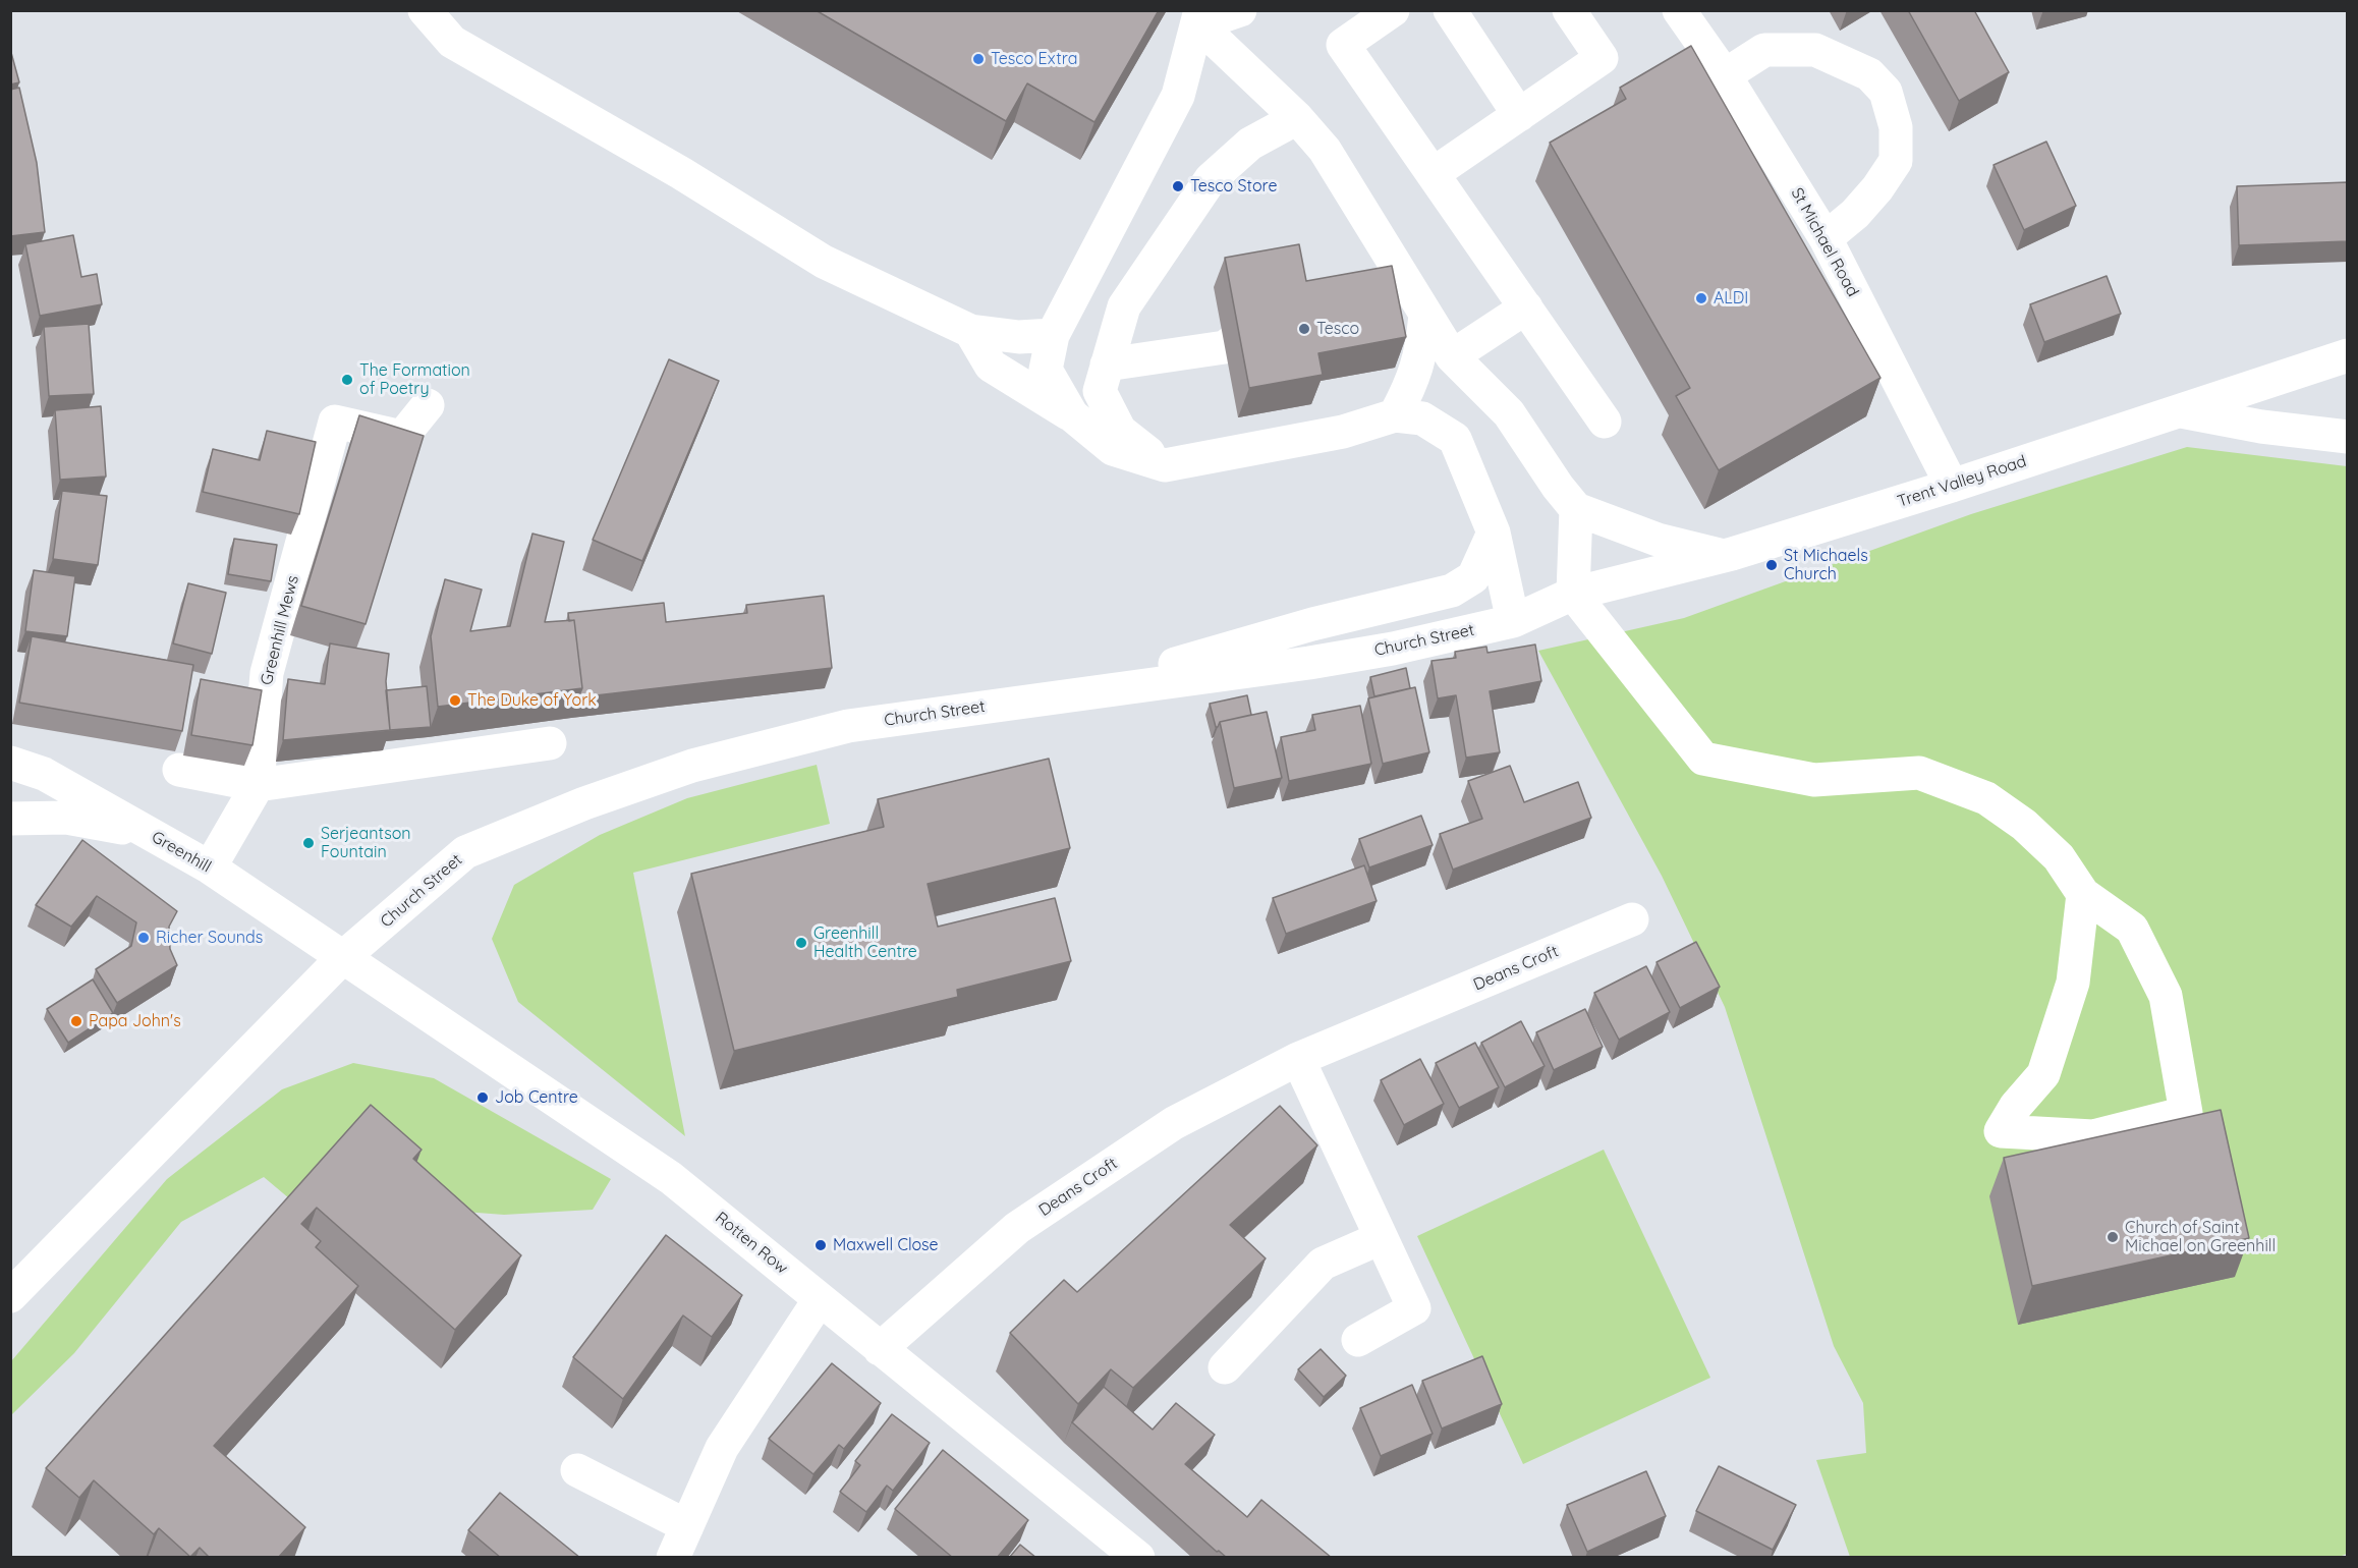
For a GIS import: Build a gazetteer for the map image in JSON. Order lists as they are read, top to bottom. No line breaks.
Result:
{"streets":{"street":["St Michael Road","Trent Valley Road","Greenhill Mews","Church Street","Greenhill","Deans Croft","Rotten Row"]},"crossings":[["St Michael Road","Trent Valley Road"],["Trent Valley Road","Church Street"],["Greenhill Mews","Greenhill"],["Church Street","Greenhill"],["Church Street","Rotten Row"],["Greenhill","Rotten Row"],["Deans Croft","Rotten Row"]],"places":["Tesco Extra","Tesco Store","ALDI","Tesco","The Formation of Poetry","St Michaels Church","The Duke of York","Serjeantson Fountain","Richer Sounds","Greenhill Health Centre","Papa John's","Job Centre","Church of Saint Michael on Greenhill","Maxwell Close"]}
